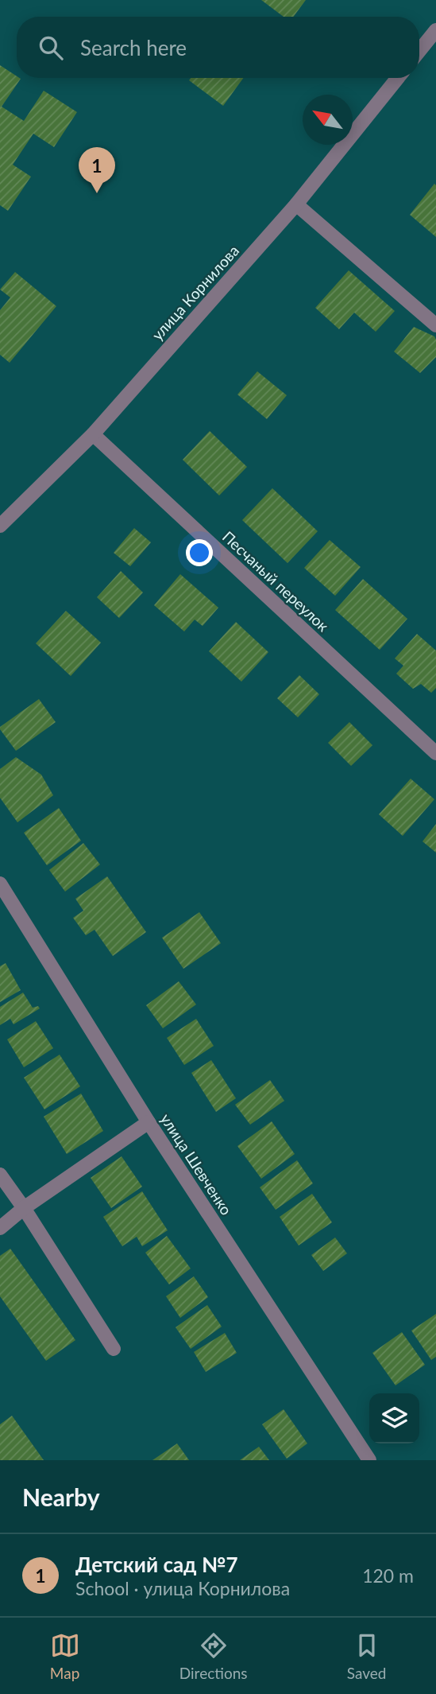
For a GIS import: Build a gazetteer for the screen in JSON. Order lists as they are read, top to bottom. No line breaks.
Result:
{"streets":{"street":["улица Корнилова","Песчаный переулок","улица Шевченко"]},"crossings":[["улица Корнилова","Песчаный переулок"]],"north":"top left","page":{"search":"Search here","pins":"1","heading":"Nearby","list":[{"mark":"1","name":"Детский сад №7","note":"School · улица Корнилова","value":"120 m"}],"nav":["Map","Directions","Saved"]}}
